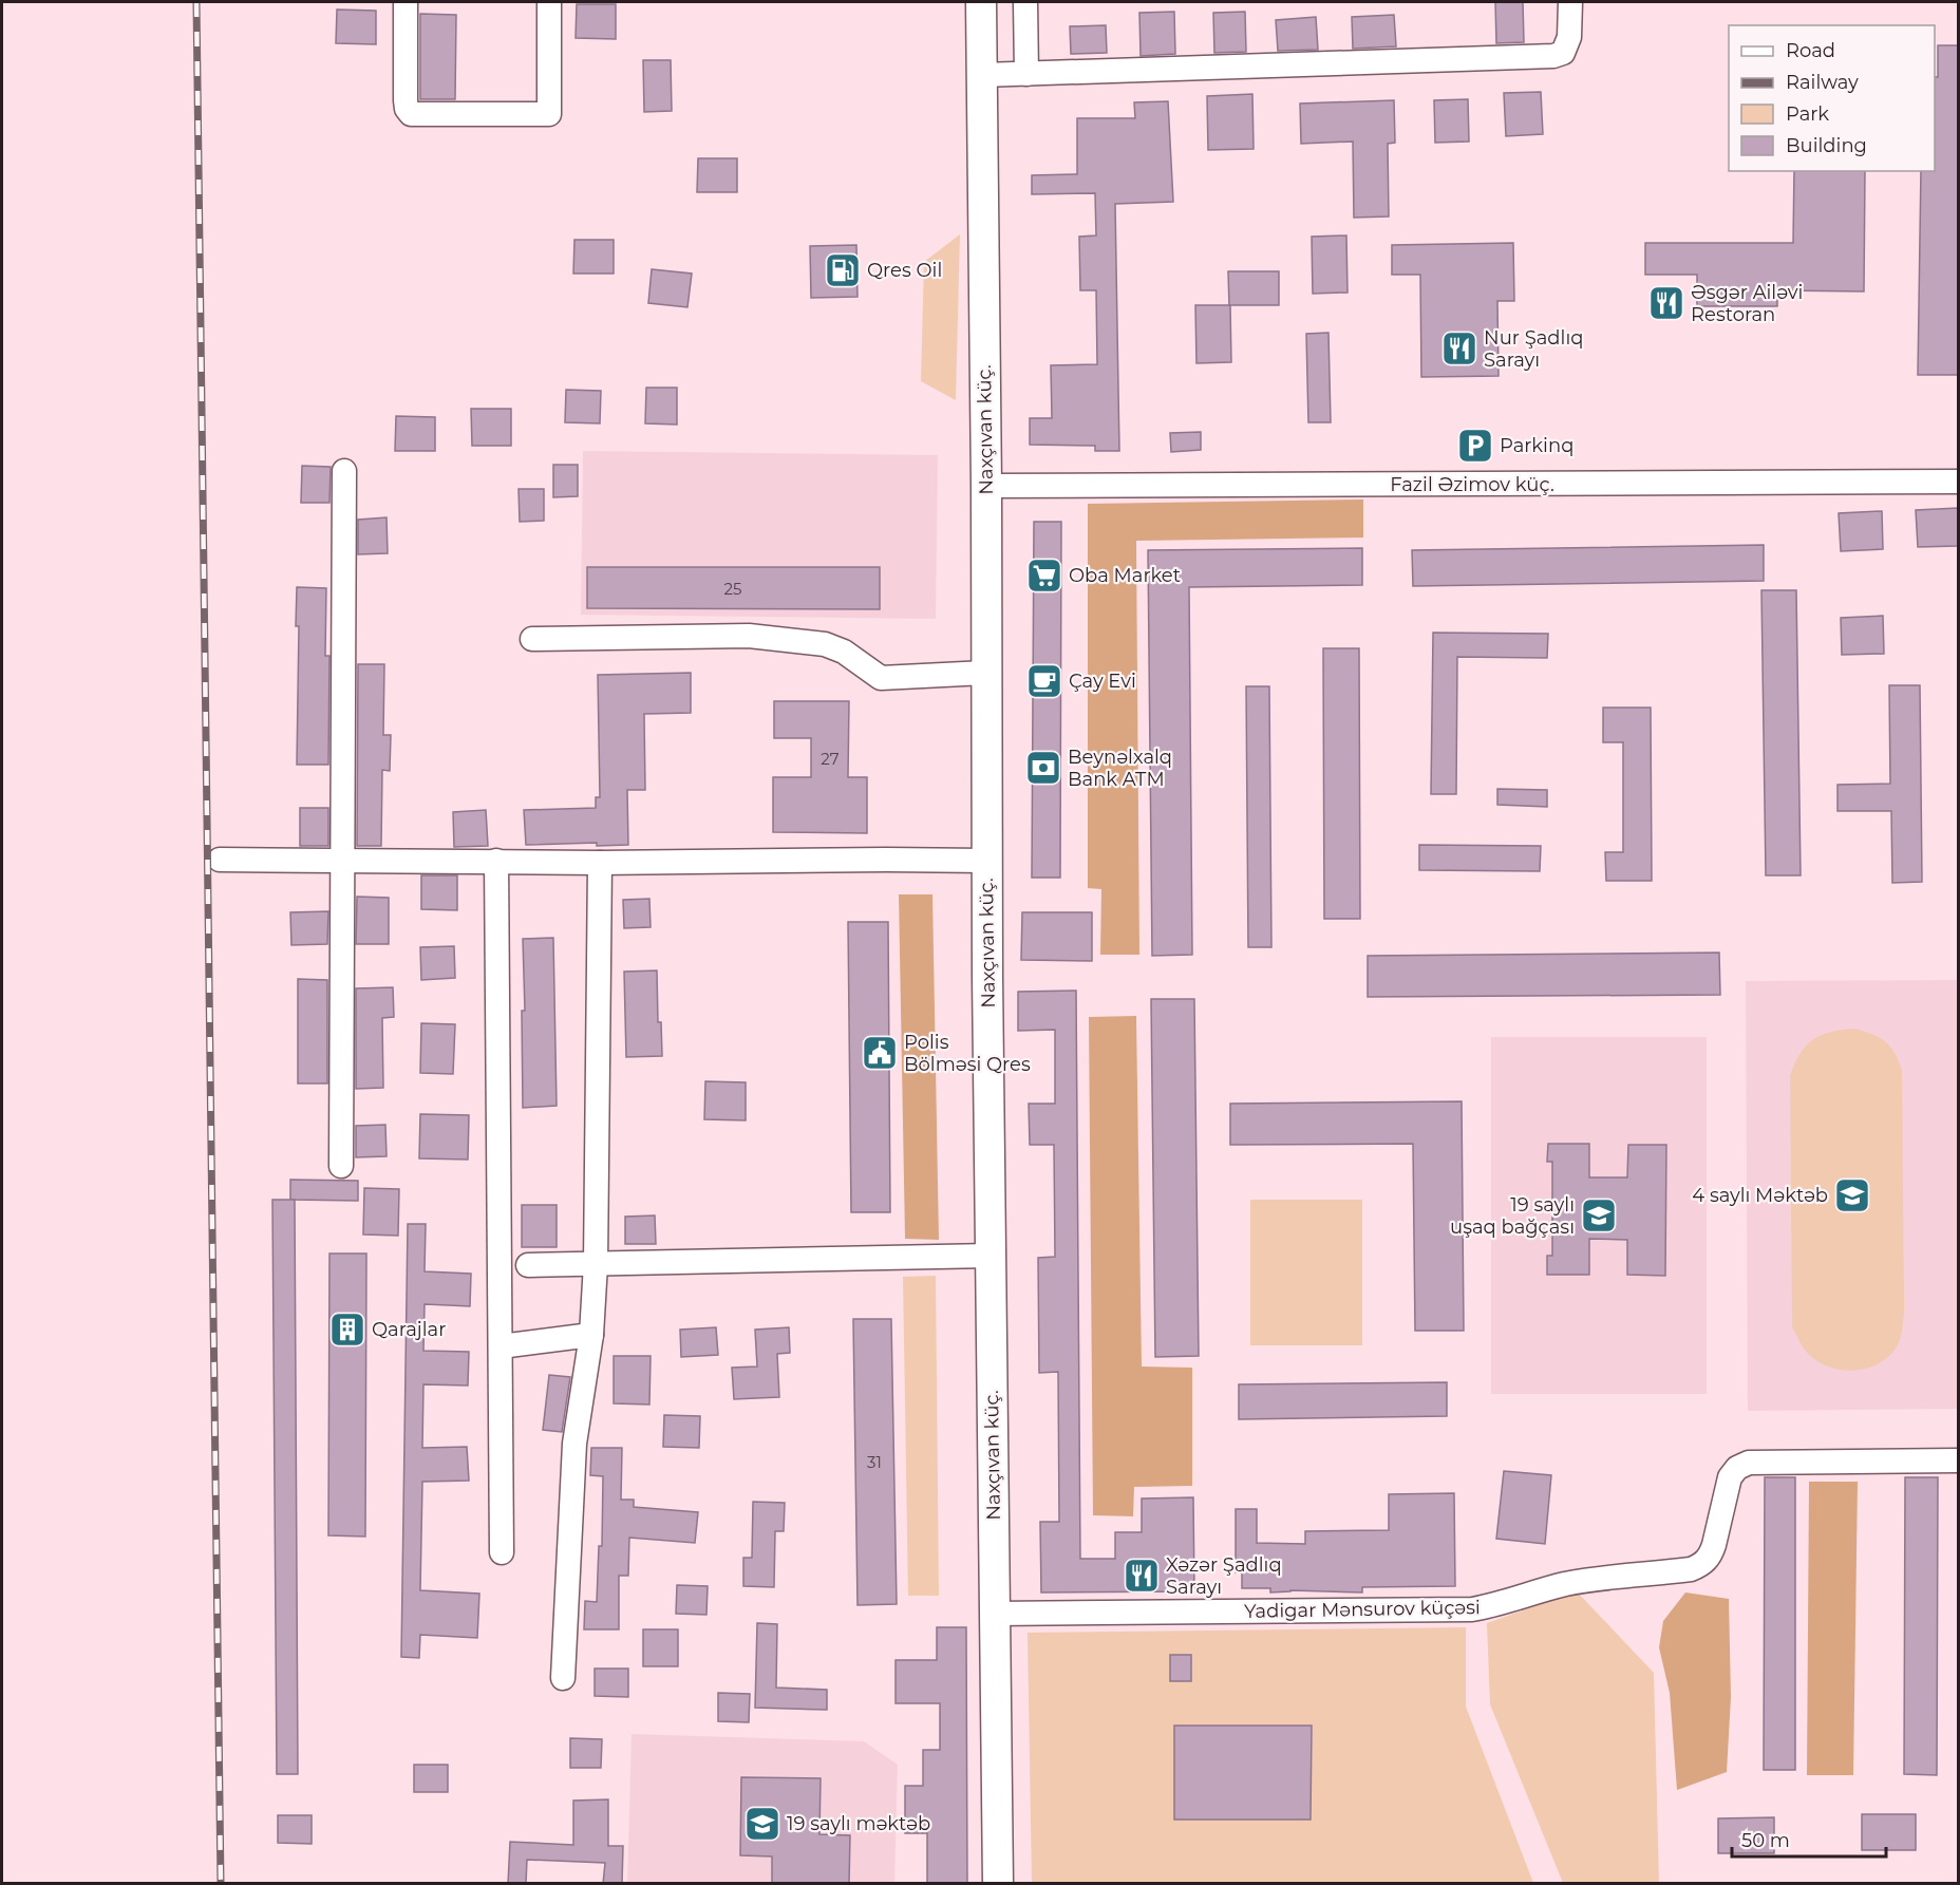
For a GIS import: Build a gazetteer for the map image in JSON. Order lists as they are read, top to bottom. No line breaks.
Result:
{"streets":{"street":["Naxçıvan küç.","Fazil Əzimov küç.","Yadigar Mənsurov küçəsi"]},"crossings":[["Naxçıvan küç.","Fazil Əzimov küç."],["Naxçıvan küç.","Yadigar Mənsurov küçəsi"]],"places":{"fuel station":["Qres Oil"],"restaurant":["Əsgər Ailəvi Restoran","Nur Şadlıq Sarayı","Xəzər Şadlıq Sarayı"],"parking":["Parkinq"],"supermarket":["Oba Market"],"cafe":["Çay Evi"],"bank":["Beynəlxalq Bank ATM"],"public building":["Polis Bölməsi Qres"],"school or university":["4 saylı Məktəb","19 saylı uşaq bağçası","19 saylı məktəb"],"building":["Qarajlar"]},"house_numbers":["25","27","31"],"legend":["Road","Railway","Park","Building"],"scale_bar":"50 m"}
